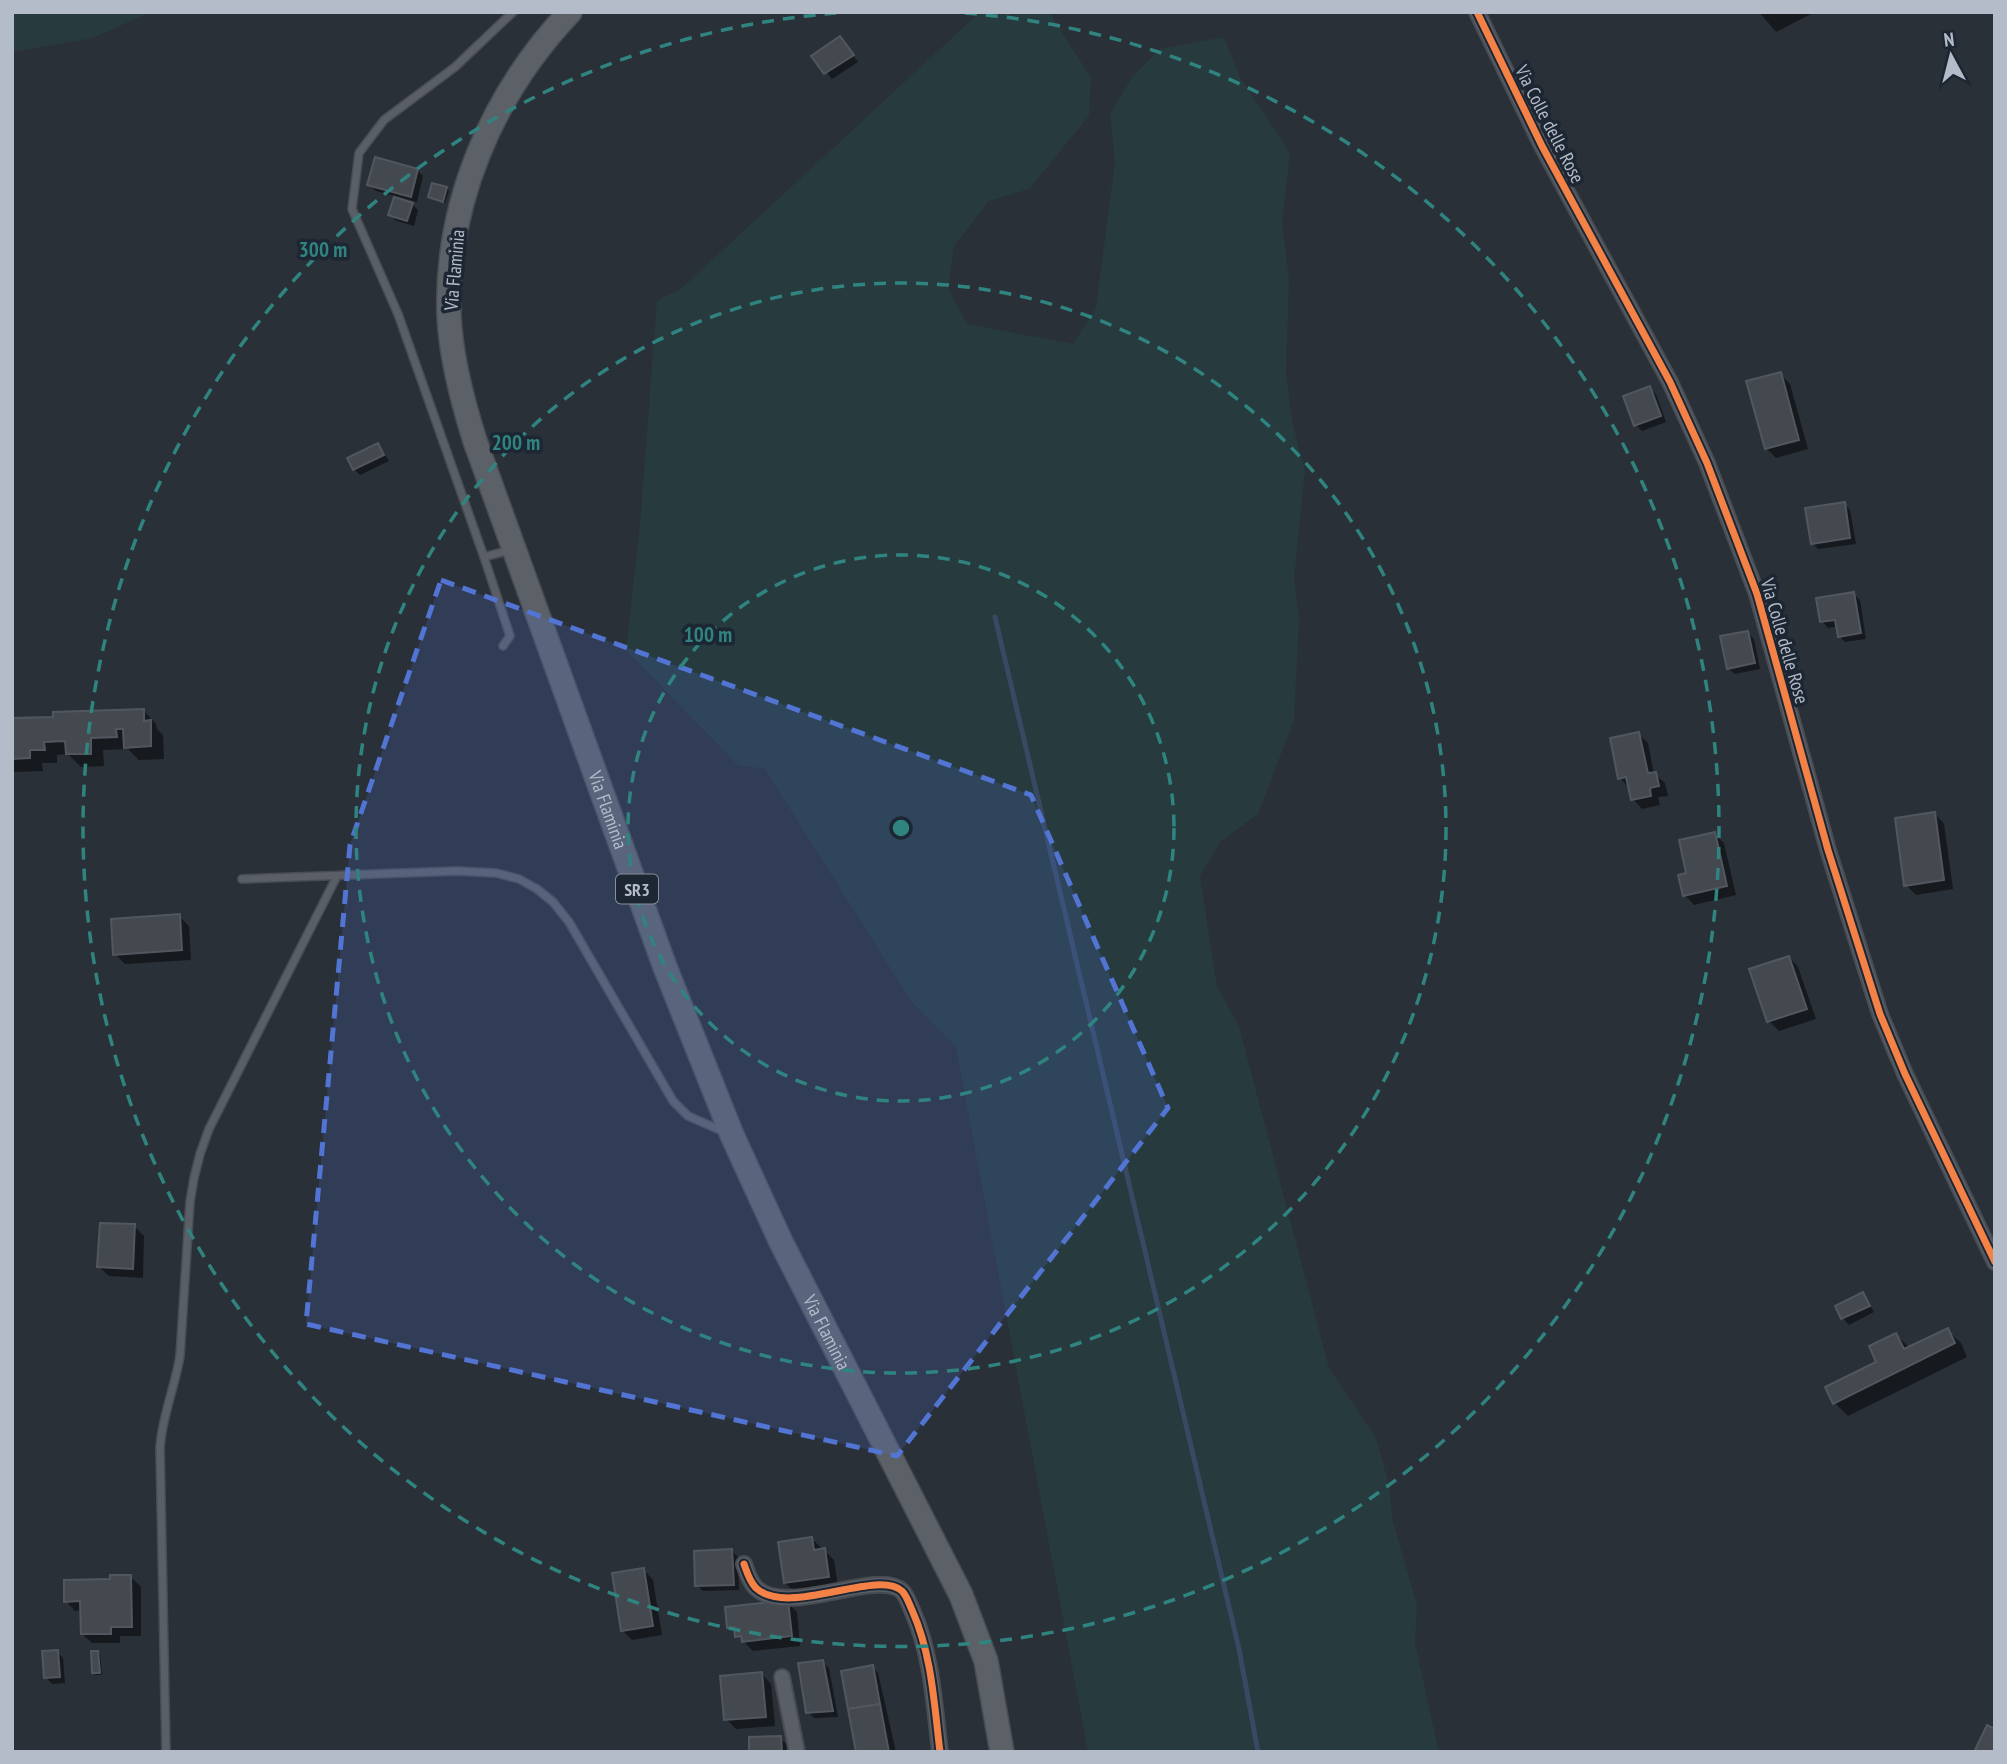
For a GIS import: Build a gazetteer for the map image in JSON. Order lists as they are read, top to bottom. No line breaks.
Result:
{"streets":{"main road":["Via Flaminia","SR3"],"street":["Via Colle delle Rose"]},"north":"top","rings":["300 m","200 m","100 m"]}
